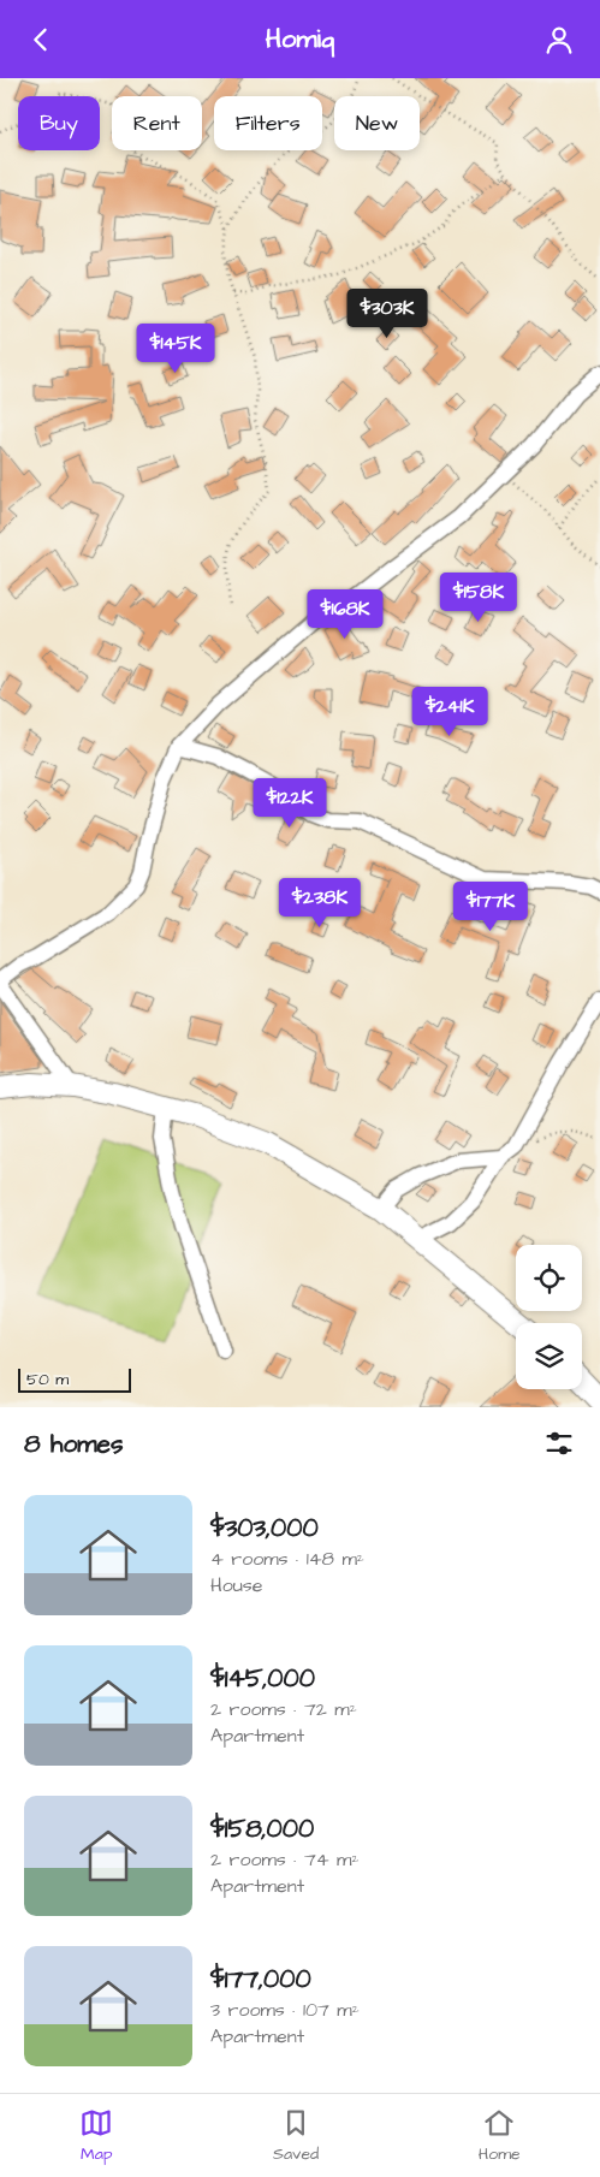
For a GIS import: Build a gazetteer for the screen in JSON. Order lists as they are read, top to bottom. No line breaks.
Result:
{"scale_bar":"50 m","page":{"header":"Homiq","chip":["Buy","Rent","Filters","New"],"price":["$303K","$145K","$158K","$168K","$241K","$122K","$238K","$177K"],"scale":"50 m","heading":"8 homes","list":[{"name":"$303,000","note":"4 rooms · 148 m² · House"},{"name":"$145,000","note":"2 rooms · 72 m² · Apartment"},{"name":"$158,000","note":"2 rooms · 74 m² · Apartment"},{"name":"$177,000","note":"3 rooms · 107 m² · Apartment"}],"tabs":["Map","Saved","Home"]}}
